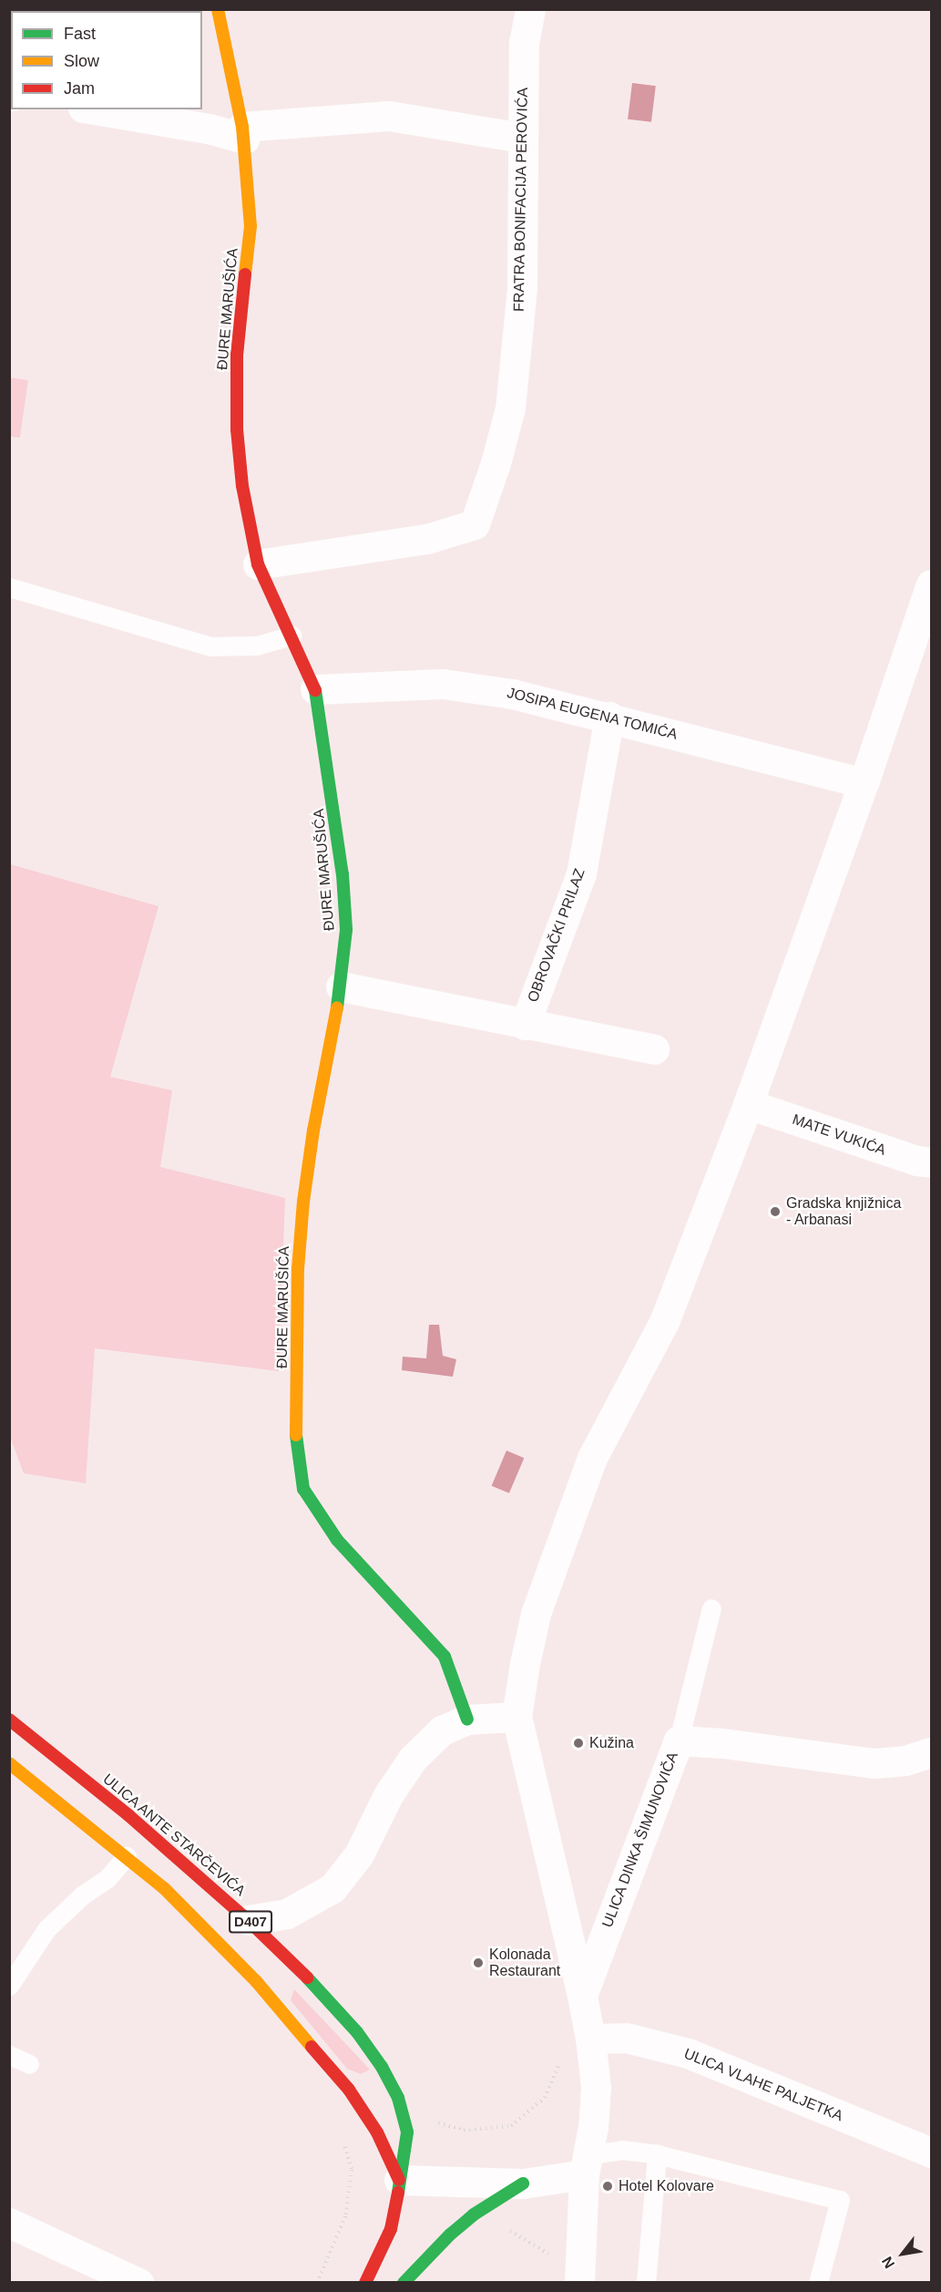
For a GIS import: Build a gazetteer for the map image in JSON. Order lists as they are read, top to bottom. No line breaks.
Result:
{"streets":{"street":["FRATRA BONIFACIJA PEROVIĆA","ĐURE MARUŠIĆA","JOSIPA EUGENA TOMIĆA","OBROVAČKI PRILAZ","MATE VUKIĆA","ULICA ANTE STARČEVIĆA","ULICA DINKA ŠIMUNOVIČA","D407","ULICA VLAHE PALJETKA"]},"crossings":[["FRATRA BONIFACIJA PEROVIĆA","ĐURE MARUŠIĆA"],["ĐURE MARUŠIĆA","JOSIPA EUGENA TOMIĆA"],["JOSIPA EUGENA TOMIĆA","OBROVAČKI PRILAZ"],["ULICA ANTE STARČEVIĆA","D407"]],"places":["Gradska knjižnica - Arbanasi","Kužina","Kolonada Restaurant","Hotel Kolovare"],"legend":["Fast","Slow","Jam"],"north":"bottom left"}
